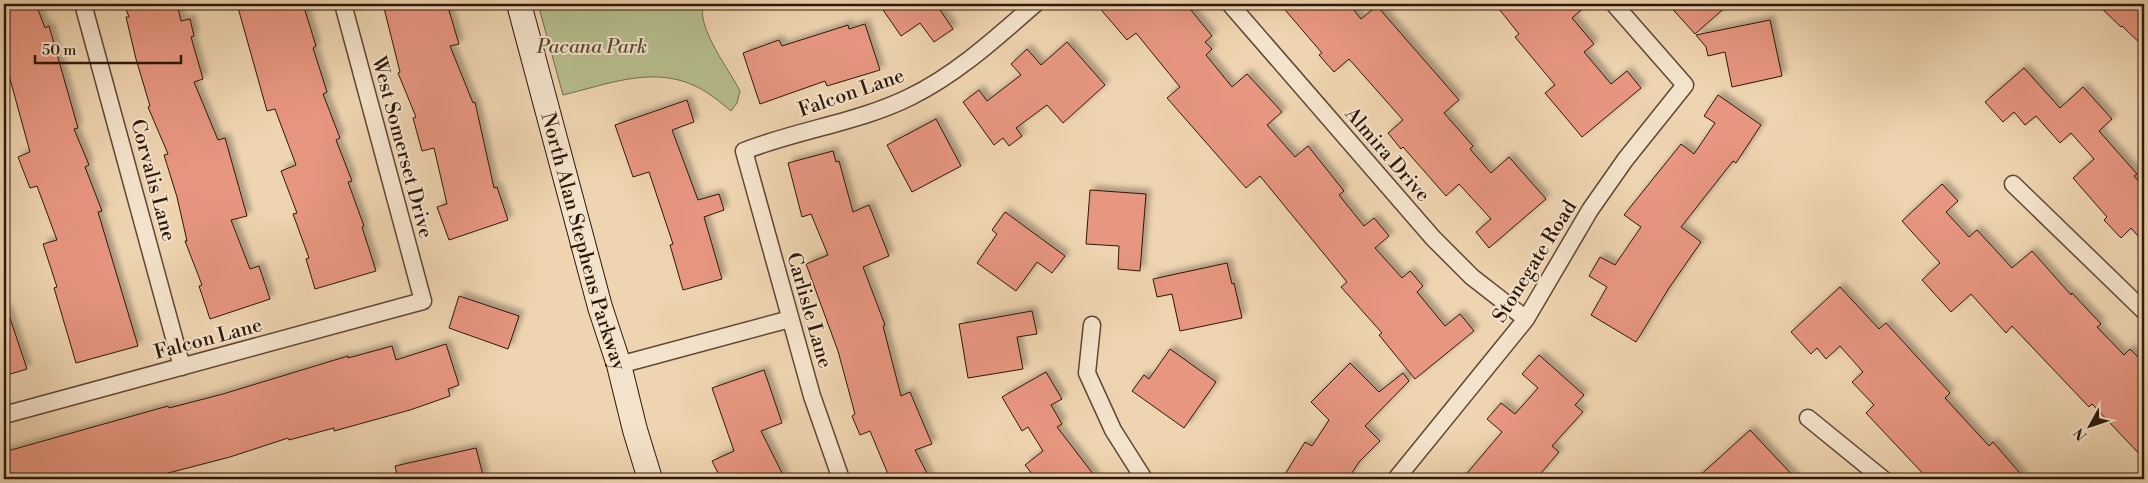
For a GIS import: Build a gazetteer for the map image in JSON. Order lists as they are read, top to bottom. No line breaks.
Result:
{"streets":{"street":["Falcon Lane","West Somerset Drive","Almira Drive","Corvalis Lane","North Alan Stephens Parkway","Stonegate Road","Carlisle Lane"]},"crossings":[["Falcon Lane","West Somerset Drive"],["Falcon Lane","Corvalis Lane"],["Falcon Lane","Carlisle Lane"],["Almira Drive","Stonegate Road"]],"parks":["Pacana Park"],"scale_bar":"50 m","north":"bottom left"}
